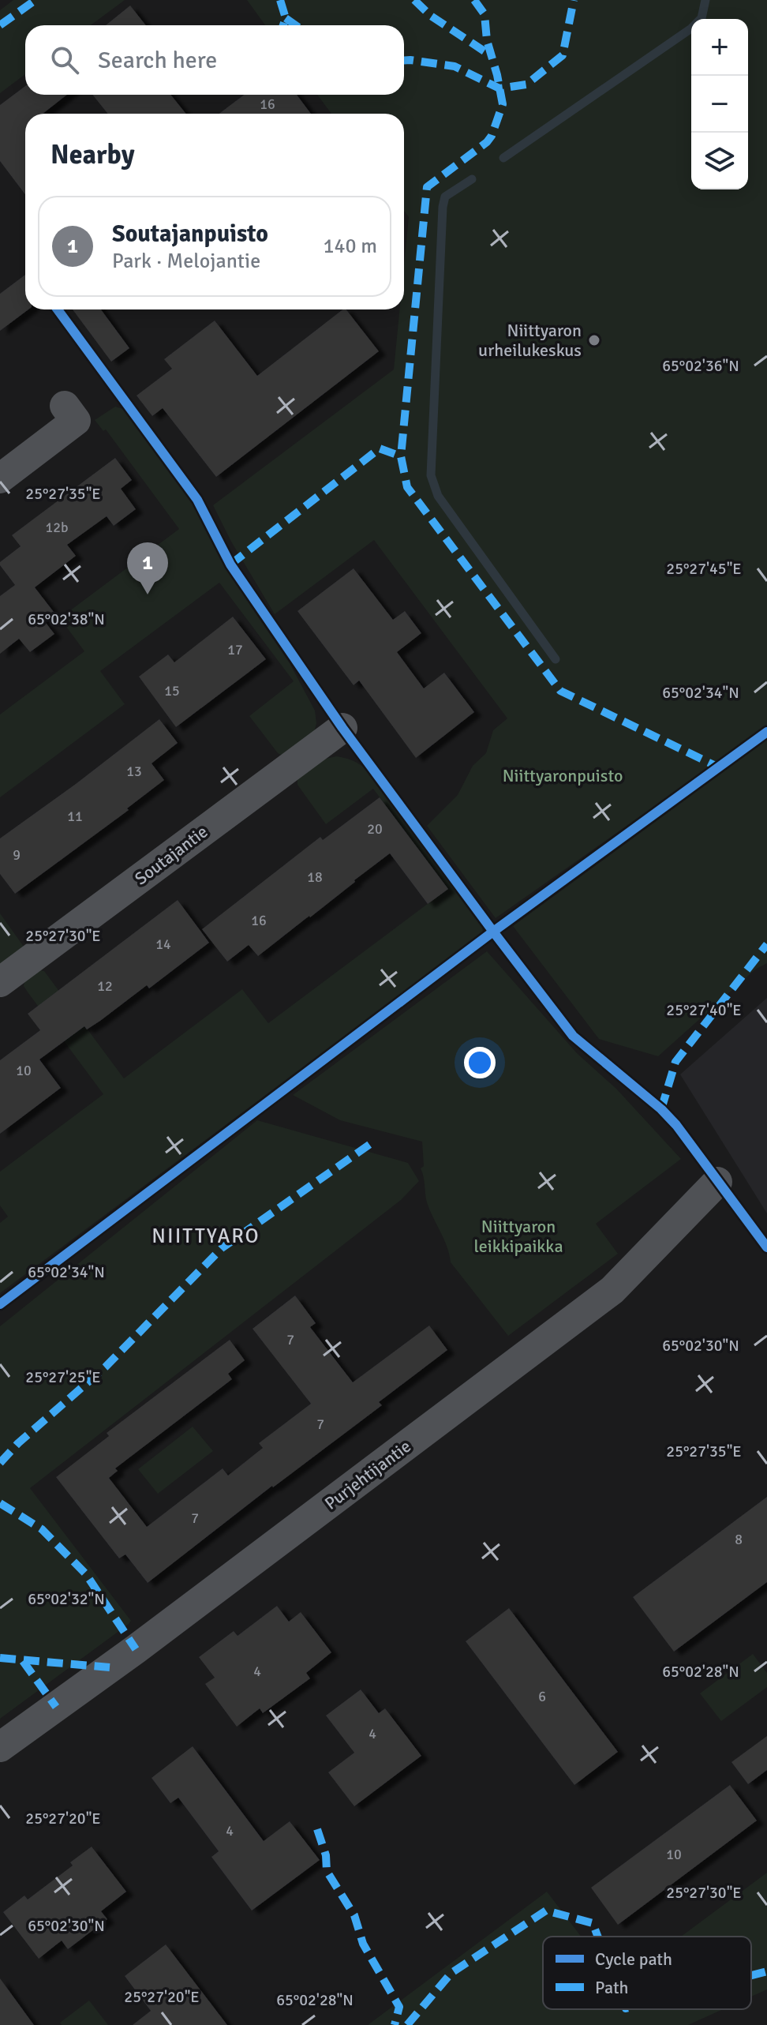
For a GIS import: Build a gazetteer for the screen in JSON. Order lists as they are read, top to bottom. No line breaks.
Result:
{"streets":{"street":["Soutajantie","Purjehtijantie"]},"districts":["NIITTYARO"],"parks":["Niittyaronpuisto","Niittyaron leikkipaikka"],"places":["Niittyaron urheilukeskus"],"house_numbers":["16","12b","17","15","13","11","20","9","18","16","14","12","10","7","7","7","8","4","6","4","4","10"],"legend":["Cycle path","Path"],"page":{"map_buttons":["+","−"],"search":"Search here","heading":"Nearby","list":[{"mark":"1","name":"Soutajanpuisto","note":"Park · Melojantie","value":"140 m"}],"pins":"1"},"coordinates":["65°02'36\"N","25°27'35\"E","25°27'45\"E","65°02'38\"N","65°02'34\"N","25°27'30\"E","25°27'40\"E","65°02'30\"N","25°27'25\"E","65°02'32\"N","65°02'28\"N","25°27'20\"E"]}
